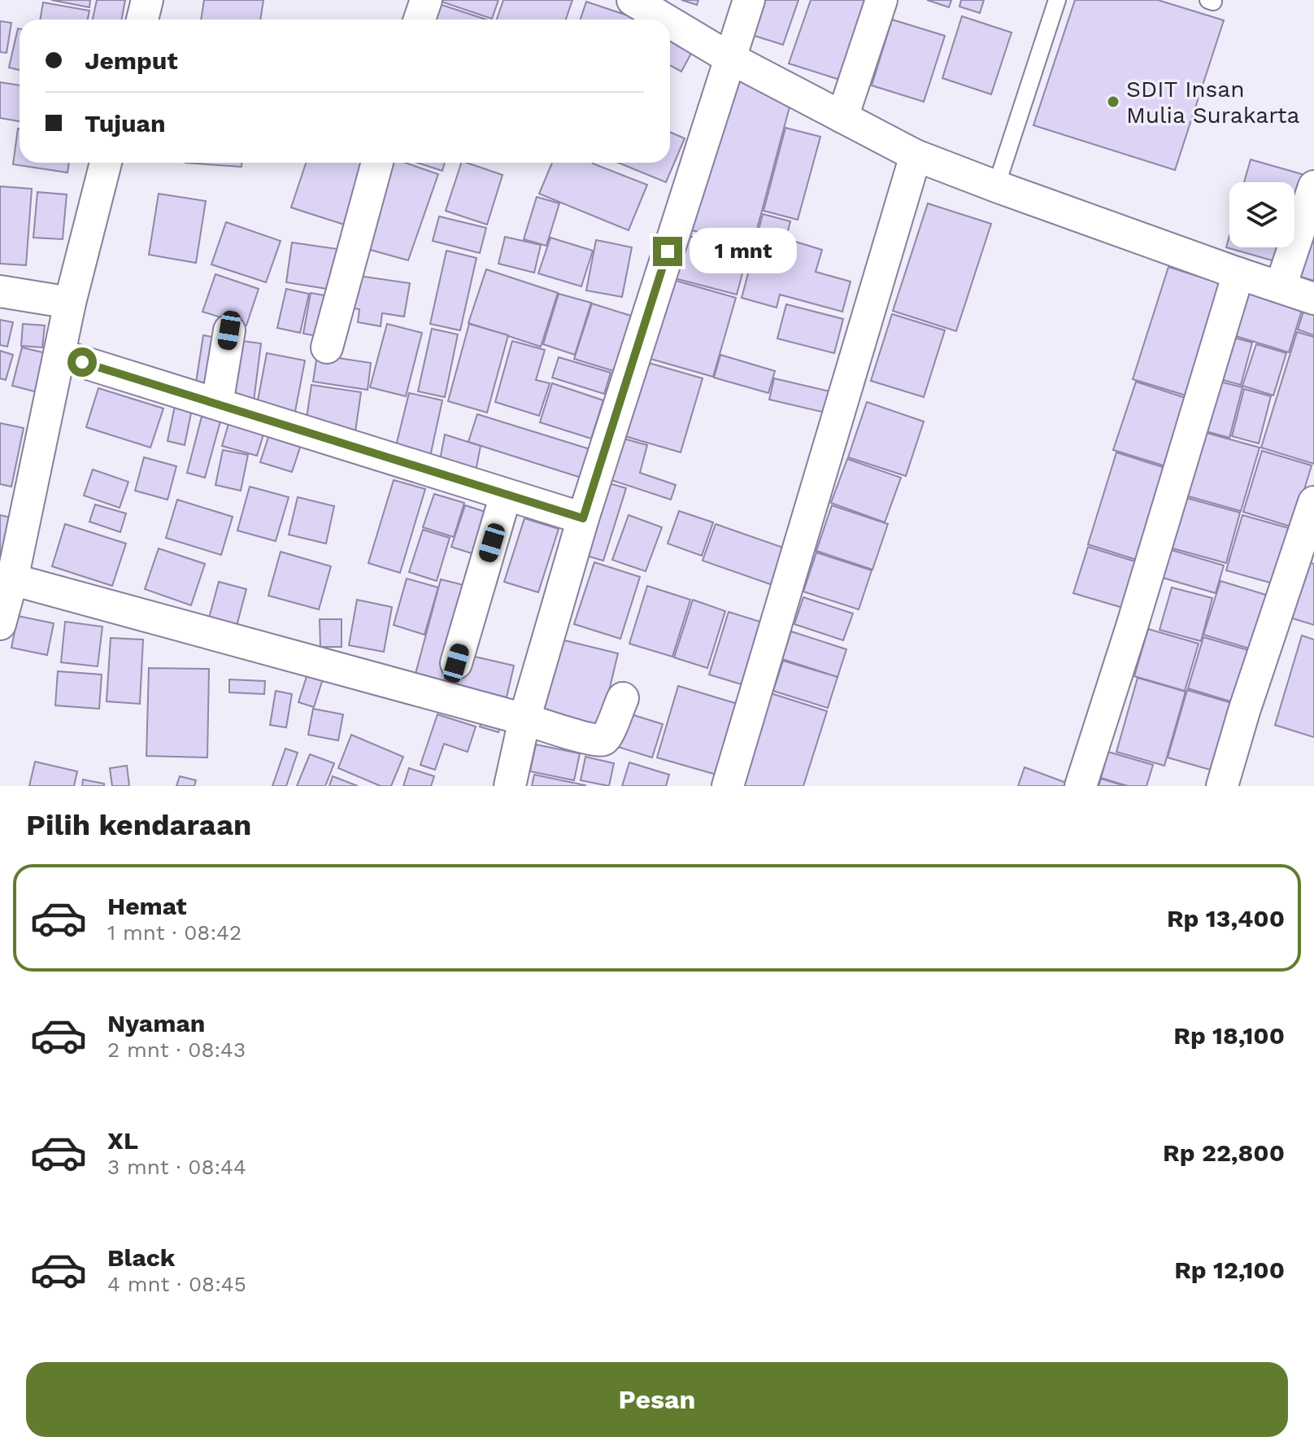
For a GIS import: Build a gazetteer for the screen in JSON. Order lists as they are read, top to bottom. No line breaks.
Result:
{"places":["SDIT Insan Mulia Surakarta"],"page":{"banner":["Jemput","Tujuan"],"bubble":"1 mnt","heading":"Pilih kendaraan","list":[{"name":"Hemat","note":"1 mnt · 08:42","value":"Rp 13,400"},{"name":"Nyaman","note":"2 mnt · 08:43","value":"Rp 18,100"},{"name":"XL","note":"3 mnt · 08:44","value":"Rp 22,800"},{"name":"Black","note":"4 mnt · 08:45","value":"Rp 12,100"}],"buttons":"Pesan"}}
